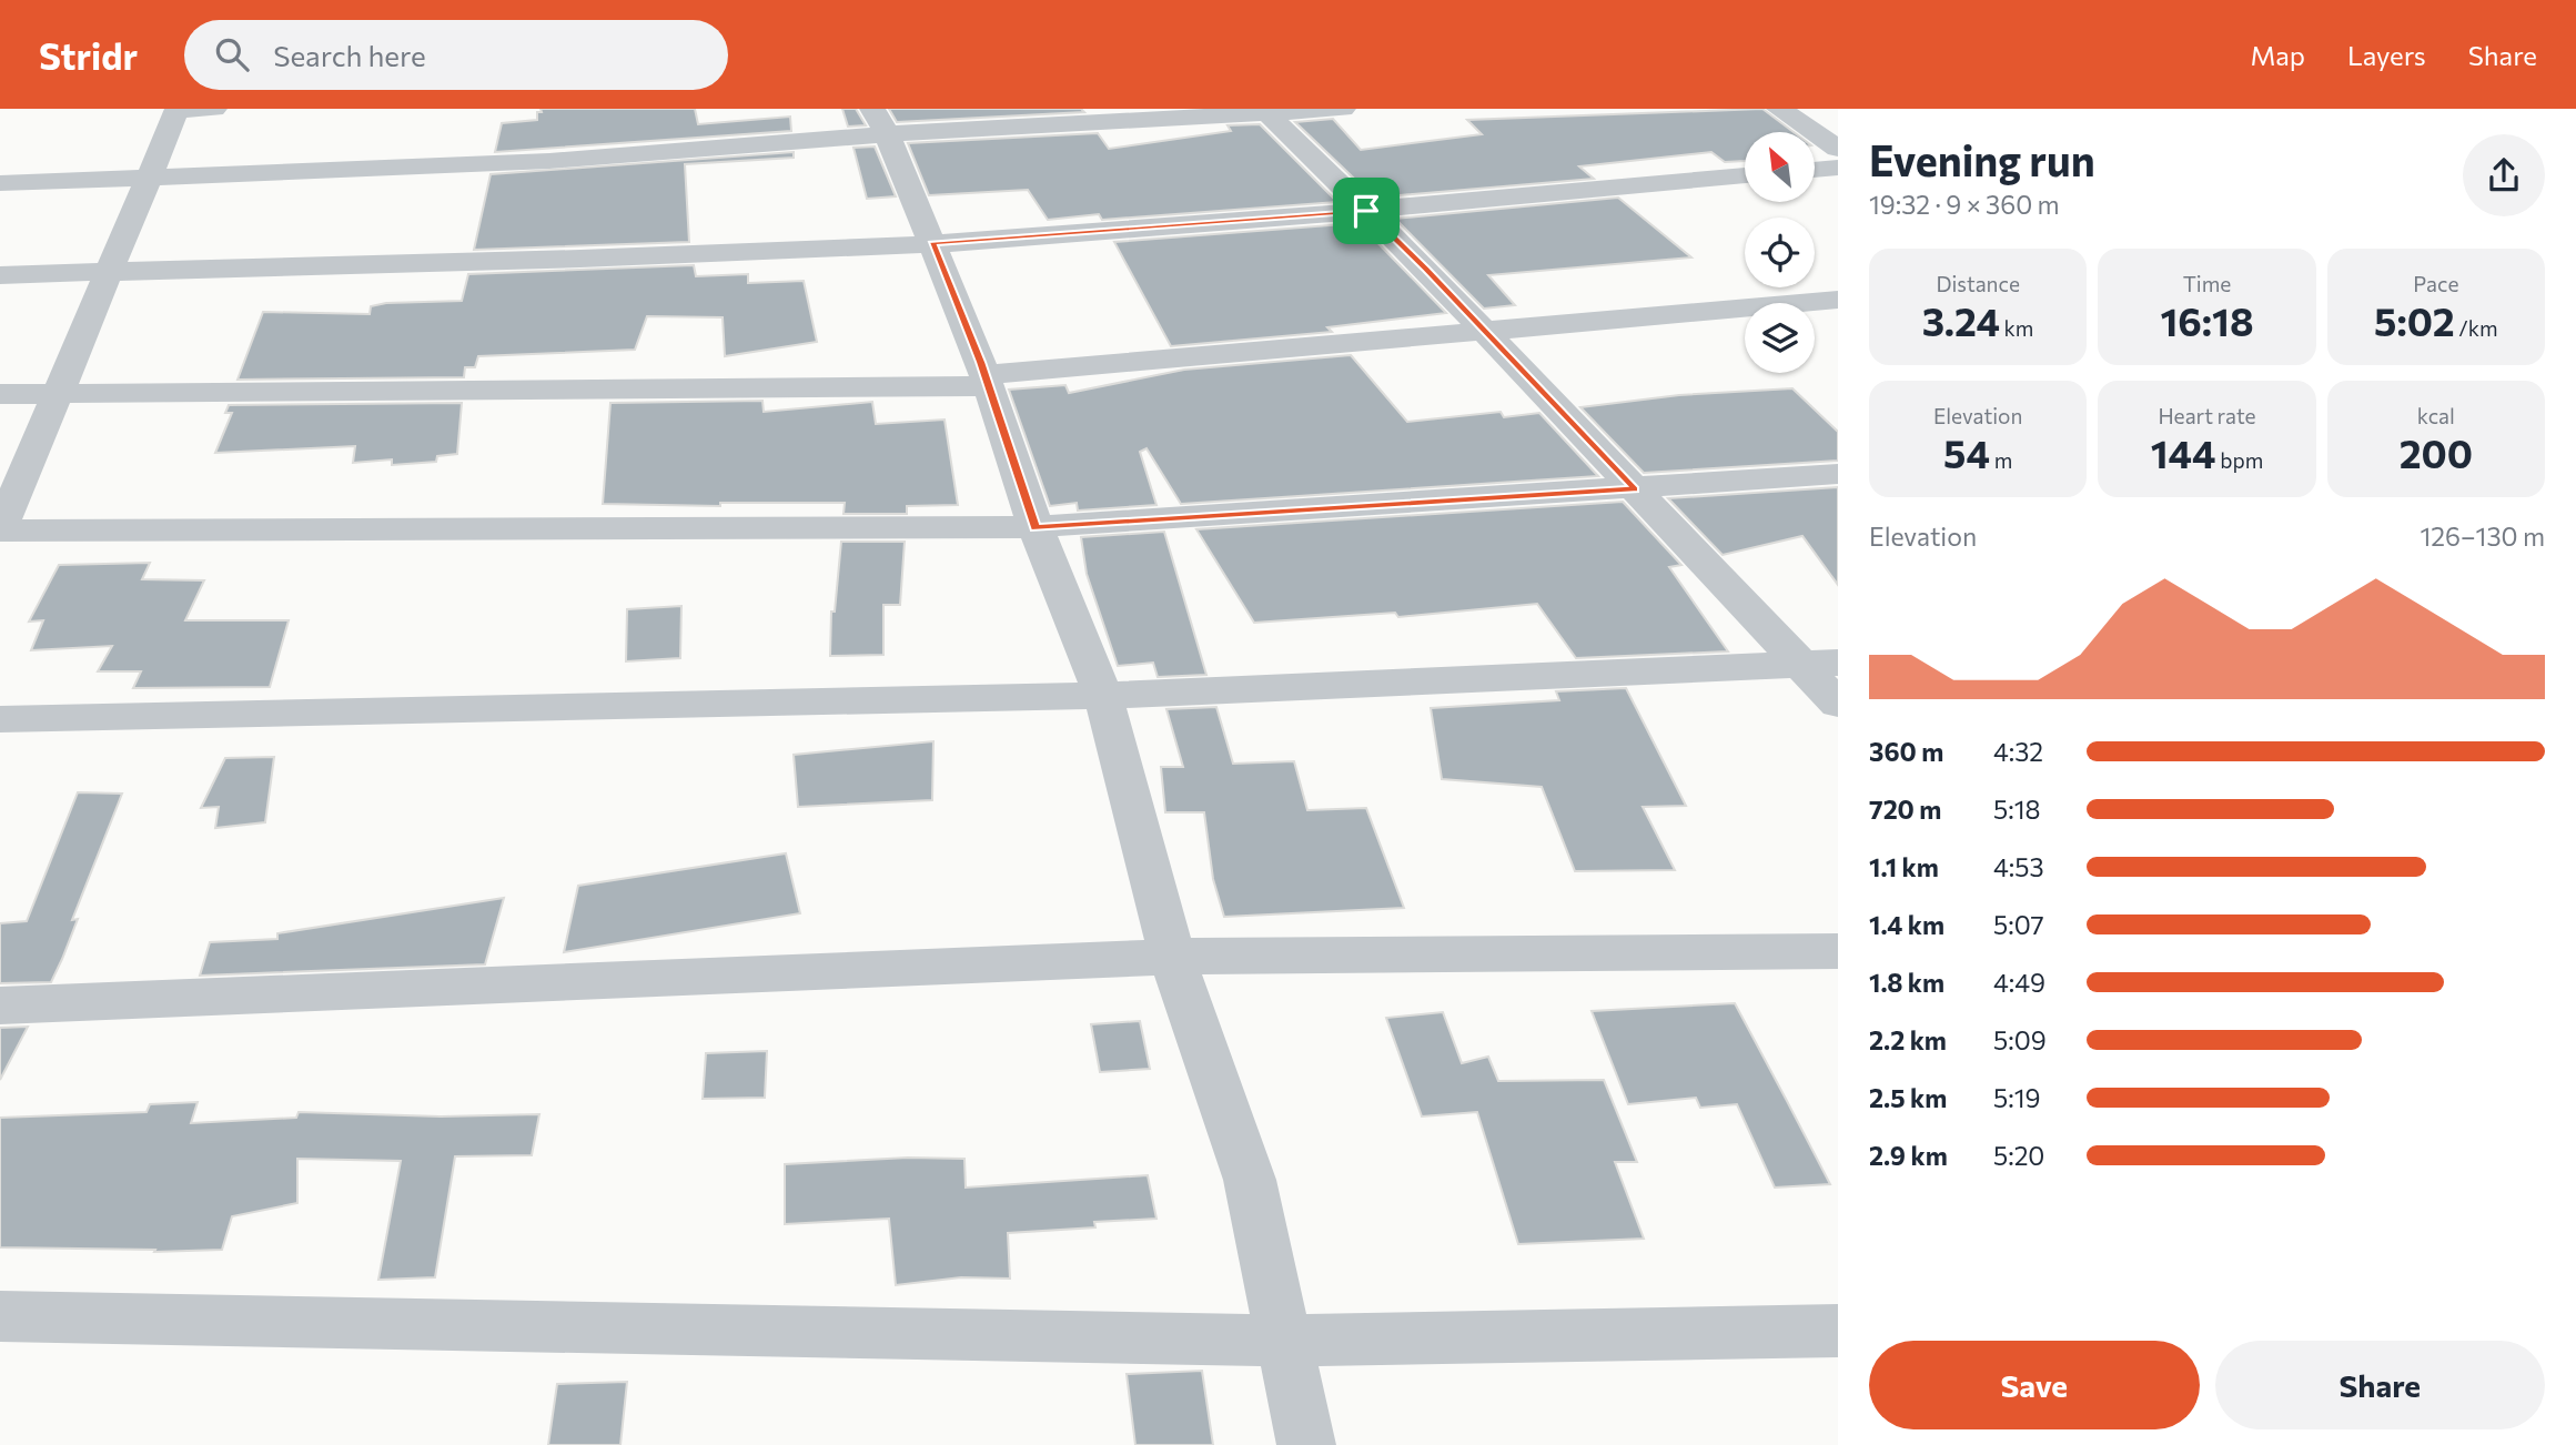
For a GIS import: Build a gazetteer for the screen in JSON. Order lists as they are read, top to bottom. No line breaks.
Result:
{"north":"top left","page":{"header":"Stridr","search":"Search here","nav":["Map","Layers","Share"],"heading":["Evening run","19:32 · 9 × 360 m"],"stats":[["Distance","3.24 km"],["Time","16:18"],["Pace","5:02 /km"],["Elevation","54 m"],["Heart rate","144 bpm"],["kcal","200"]],"chart":["Elevation","126–130 m"],"list":[{"name":"360 m","note":"4:32"},{"name":"720 m","note":"5:18"},{"name":"1.1 km","note":"4:53"},{"name":"1.4 km","note":"5:07"},{"name":"1.8 km","note":"4:49"},{"name":"2.2 km","note":"5:09"},{"name":"2.5 km","note":"5:19"},{"name":"2.9 km","note":"5:20"}],"buttons":["Save","Share"]}}
